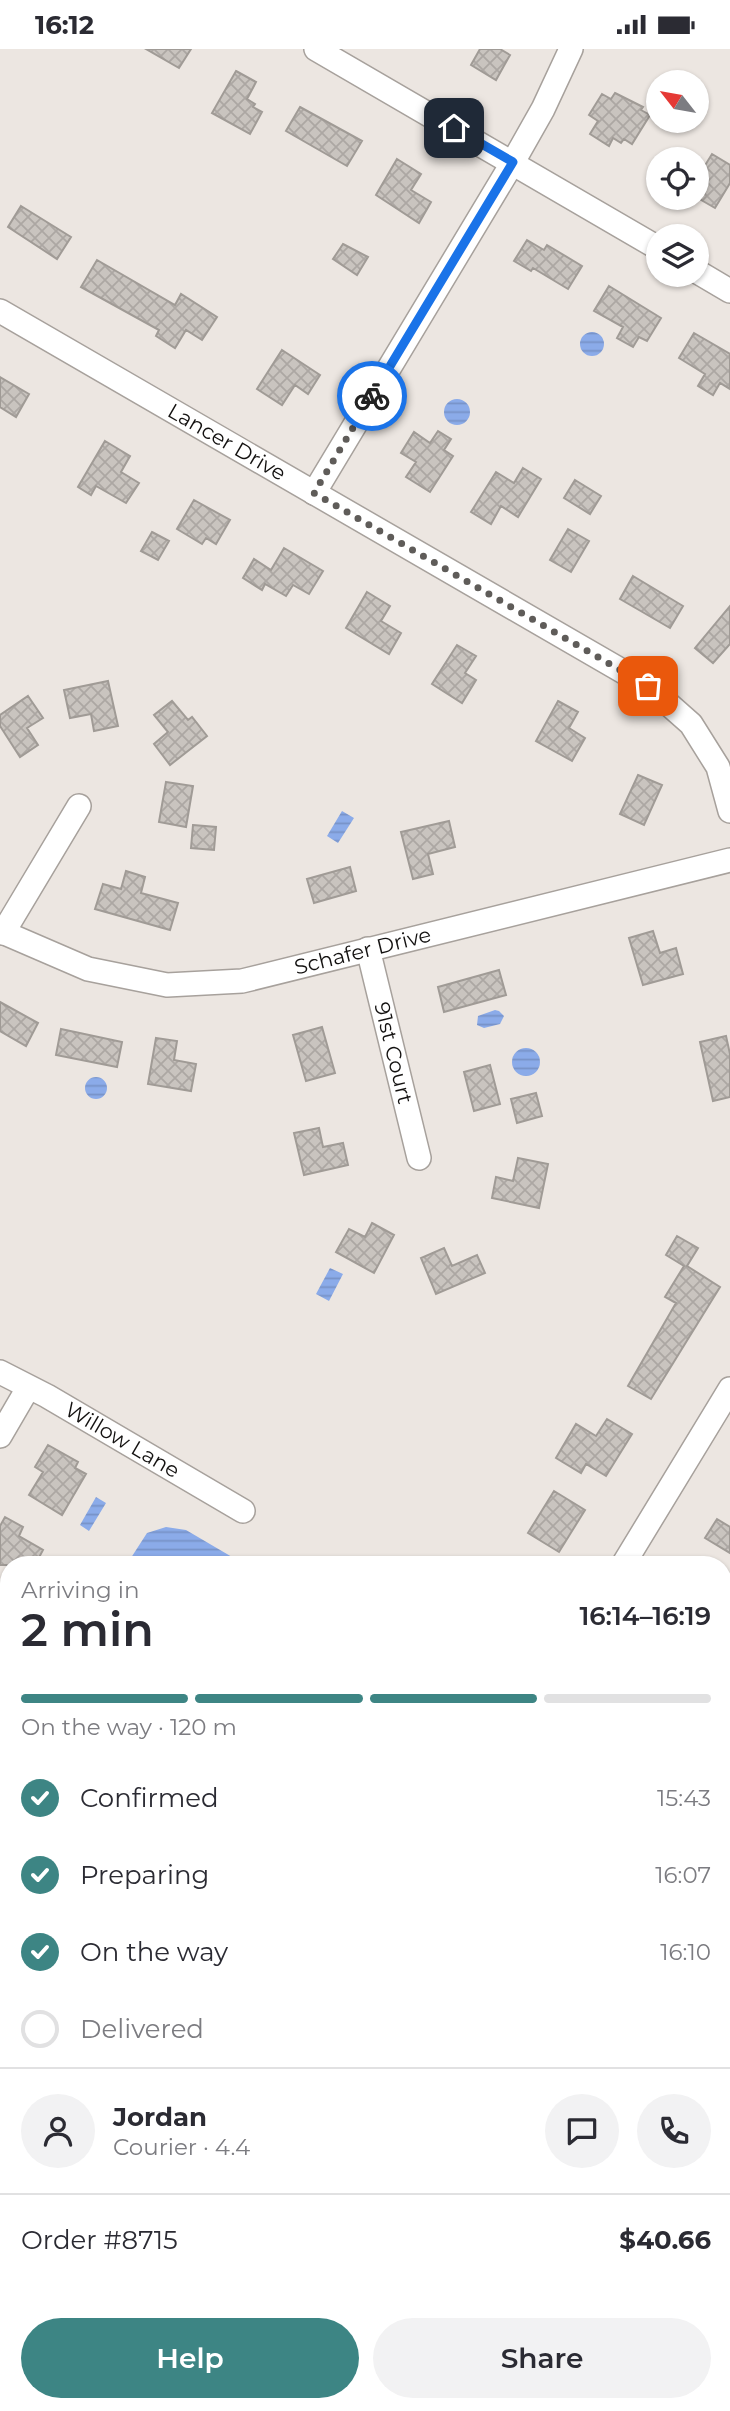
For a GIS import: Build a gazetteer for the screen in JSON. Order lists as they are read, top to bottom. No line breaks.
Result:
{"streets":{"street":["Lancer Drive","Schafer Drive","91st Court","Willow Lane"]},"crossings":[["Schafer Drive","91st Court"]],"north":"top left","page":{"status":"16:12","heading":["2 min","Arriving in","16:14–16:19"],"panel":["Jordan","Courier · 4.4","Order #8715","$40.66"],"bar":"On the way · 120 m","list":[["Confirmed","15:43"],["Preparing","16:07"],["On the way","16:10"],"Delivered"],"buttons":["Help","Share"]}}
